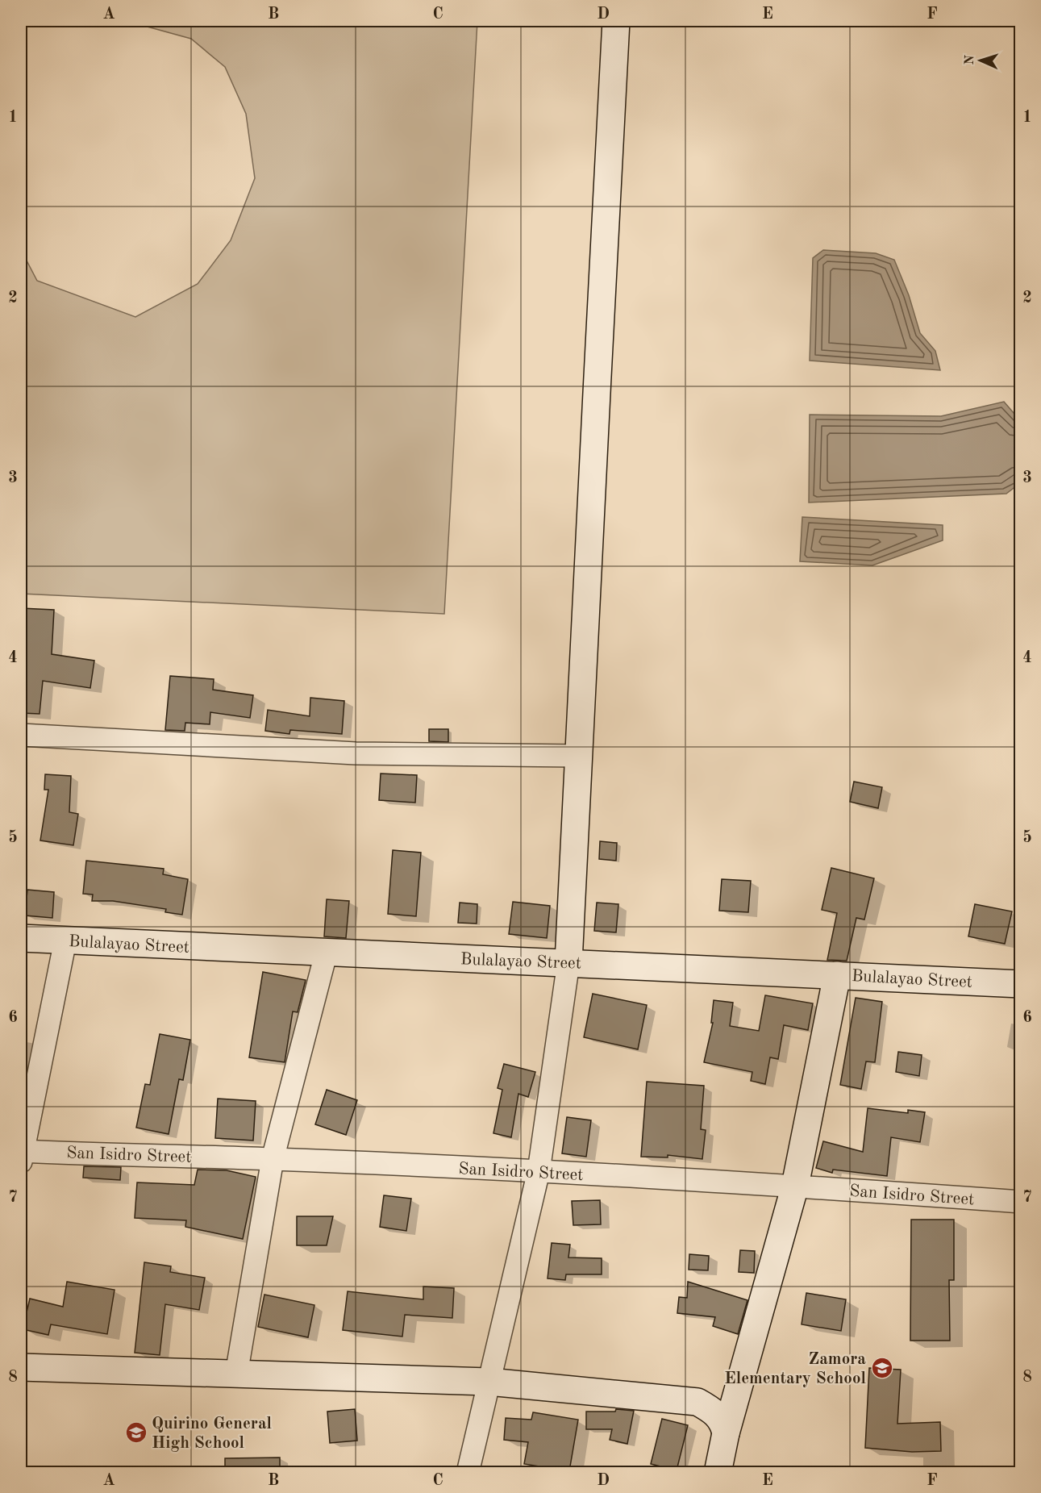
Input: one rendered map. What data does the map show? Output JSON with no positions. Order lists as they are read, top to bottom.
{
  "streets": {
    "street": ["Bulalayao Street", "San Isidro Street"]
  },
  "places": {
    "school or university": ["Zamora Elementary School", "Quirino General High School"]
  },
  "north": "left",
  "grid": {
    "columns": [
      "A",
      "B",
      "C",
      "D",
      "E",
      "F"
    ],
    "rows": [
      "1",
      "2",
      "3",
      "4",
      "5",
      "6",
      "7",
      "8"
    ]
  }
}
